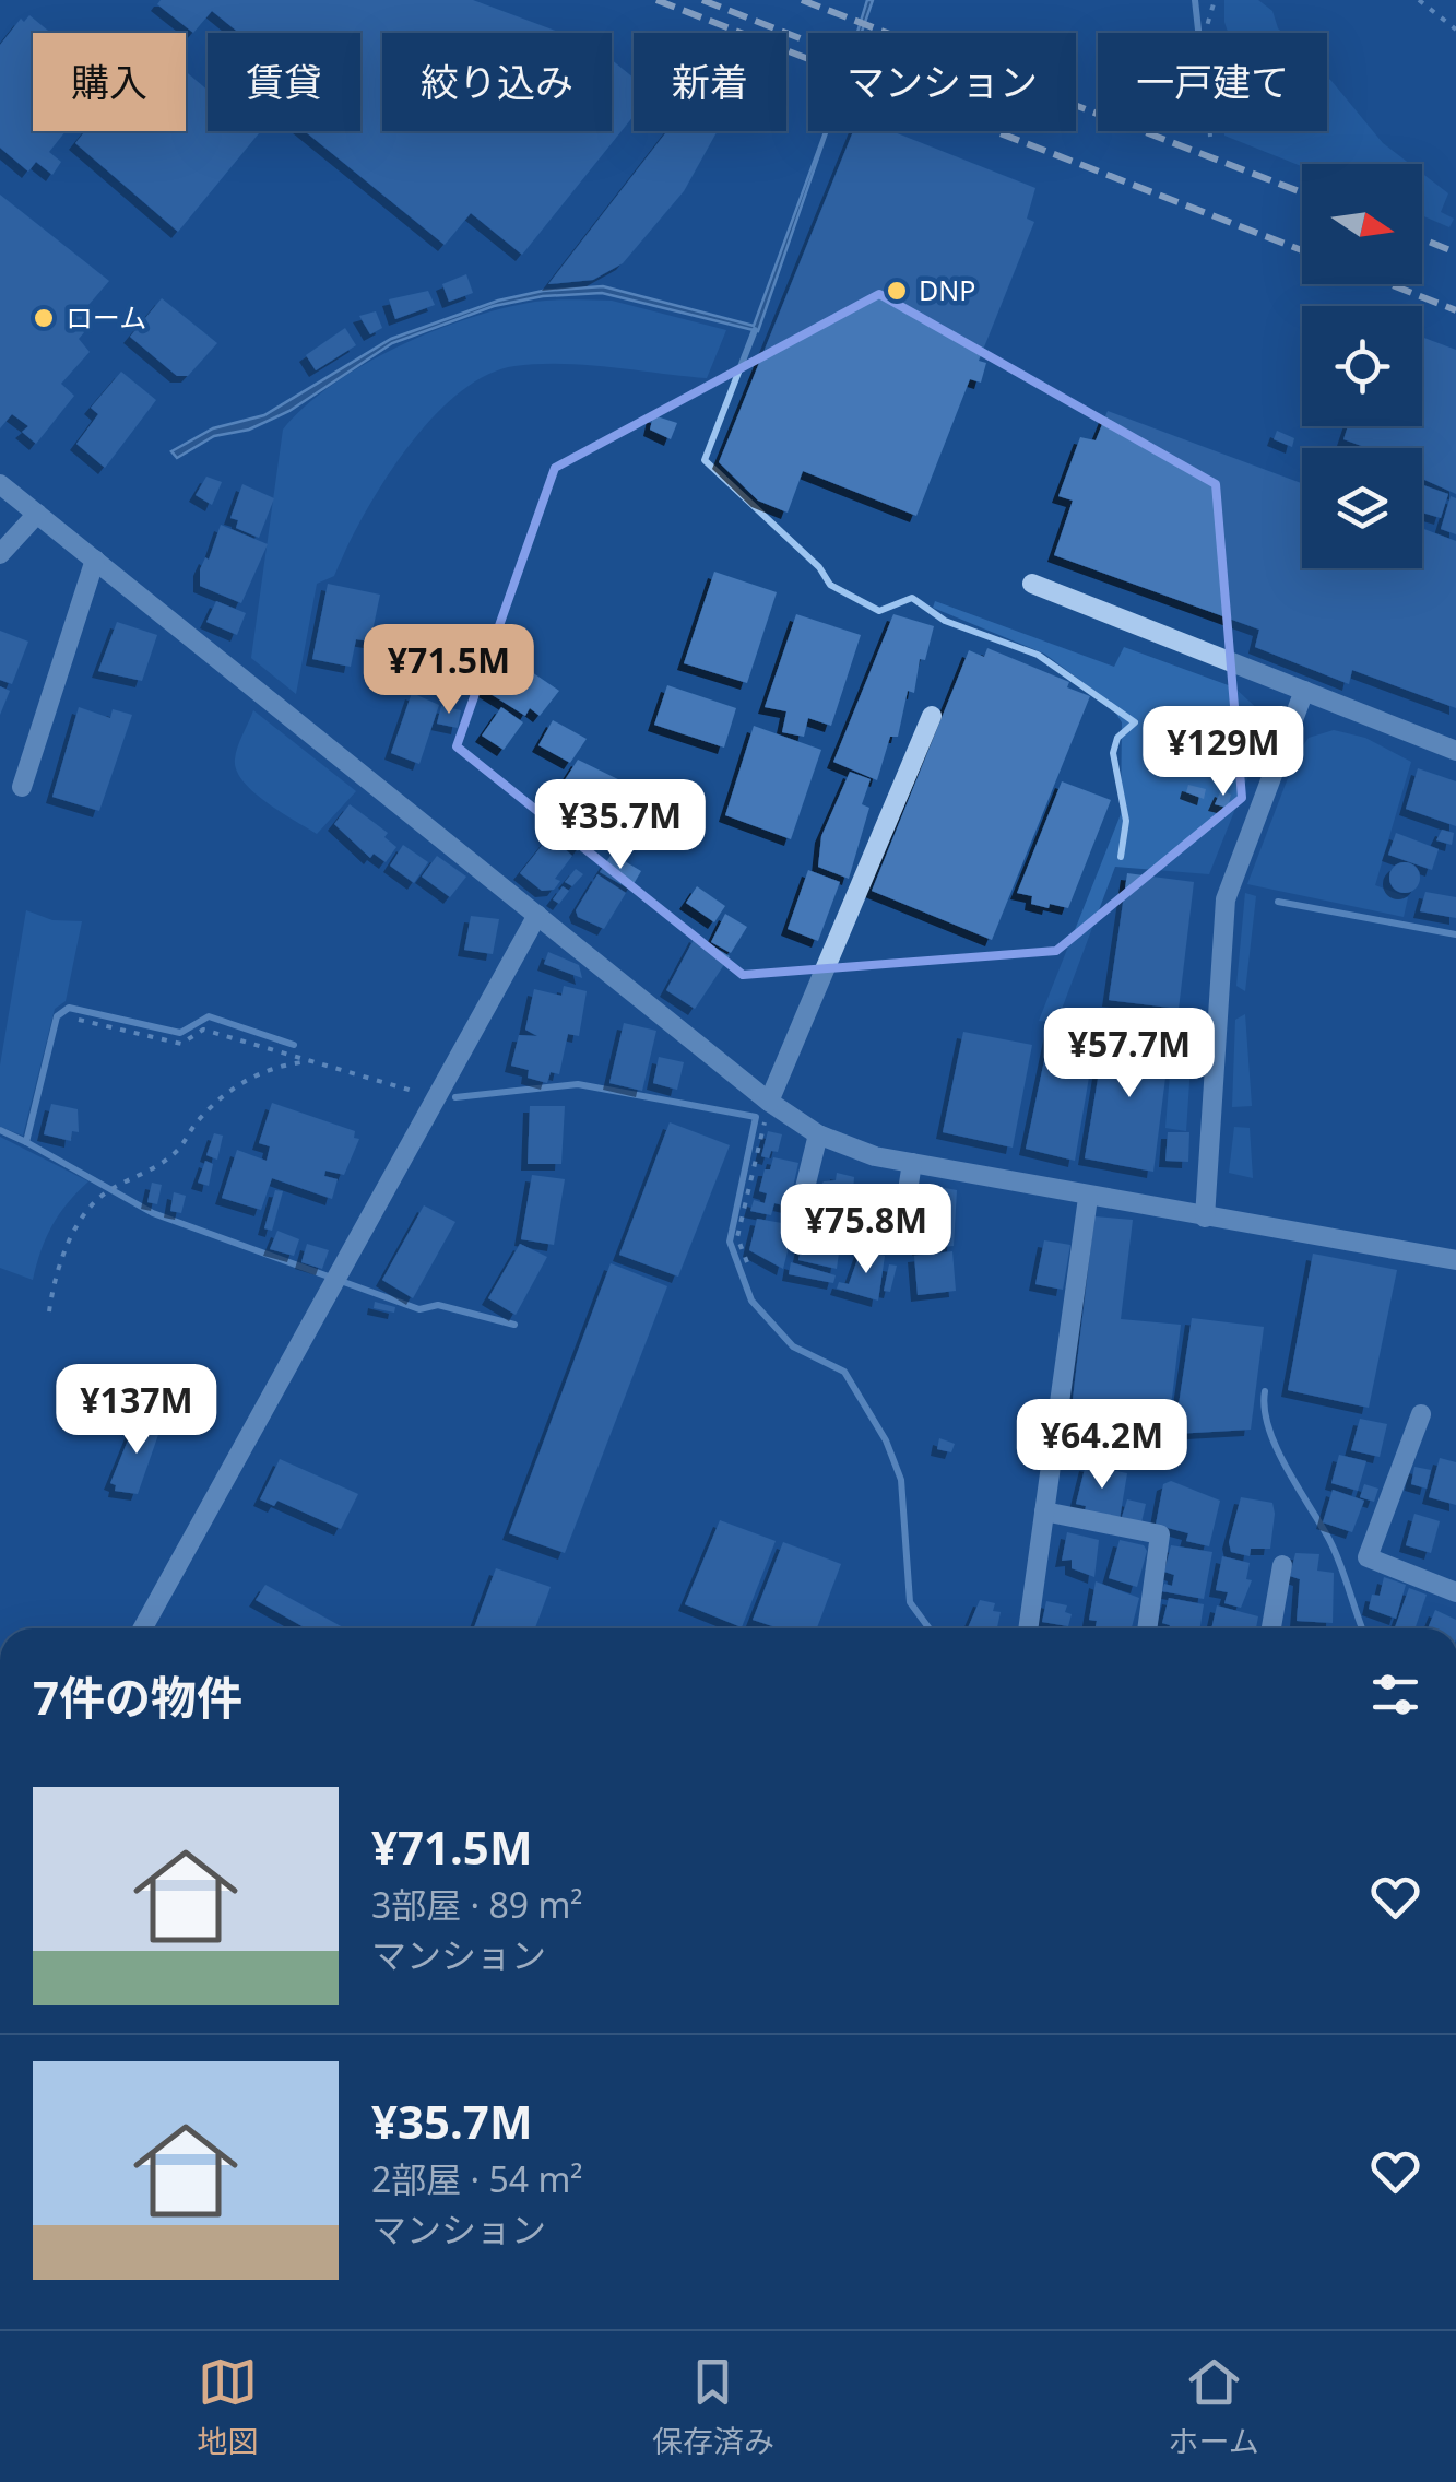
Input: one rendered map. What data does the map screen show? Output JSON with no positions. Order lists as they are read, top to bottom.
{
  "places": ["DNP", "ローム"],
  "north": "right",
  "page": {
    "chip": [
      "購入",
      "賃貸",
      "絞り込み",
      "新着",
      "マンション",
      "一戸建て"
    ],
    "price": [
      "¥71.5M",
      "¥129M",
      "¥35.7M",
      "¥57.7M",
      "¥75.8M",
      "¥137M",
      "¥64.2M"
    ],
    "heading": "7件の物件",
    "list": [
      {
        "name": "¥71.5M",
        "note": "3部屋 · 89 m² · マンション"
      },
      {
        "name": "¥35.7M",
        "note": "2部屋 · 54 m² · マンション"
      }
    ],
    "tabs": ["地図", "保存済み", "ホーム"]
  }
}
